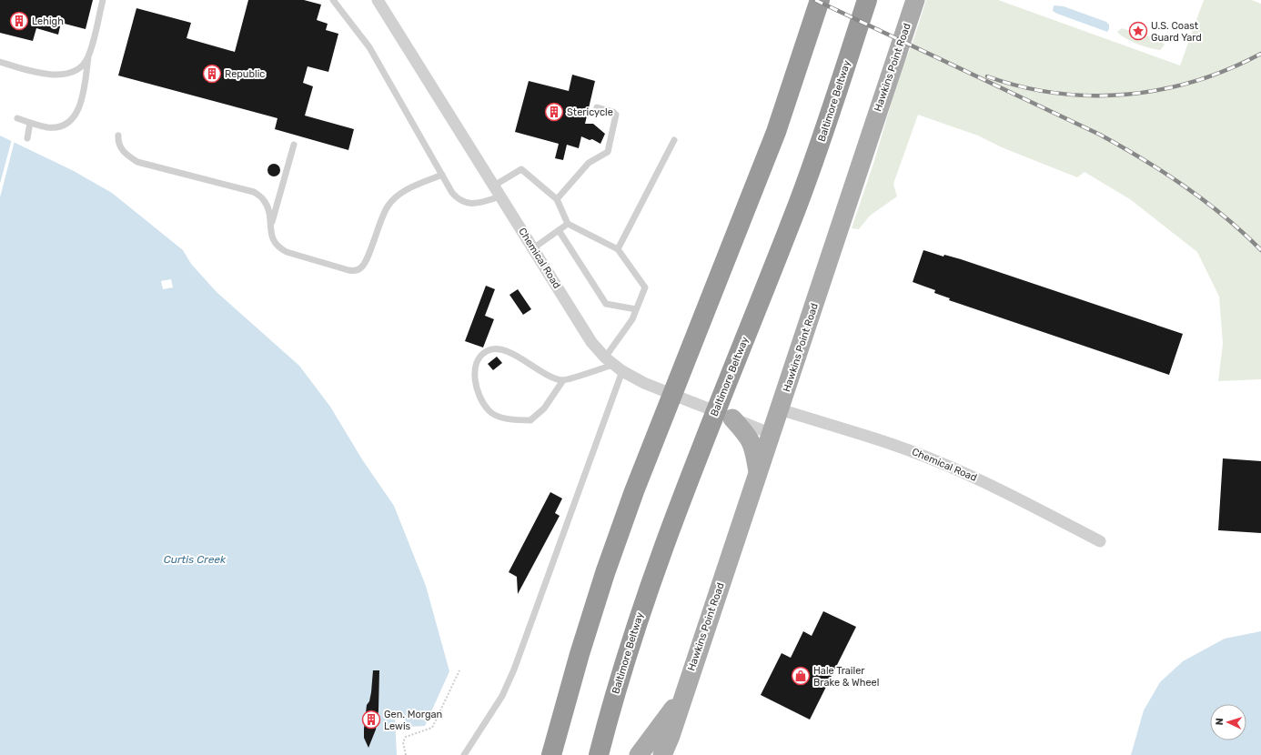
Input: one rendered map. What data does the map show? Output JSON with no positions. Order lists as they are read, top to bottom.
{
  "streets": {
    "highway": ["Baltimore Beltway"],
    "main road": ["Hawkins Point Road"],
    "street": ["Chemical Road"]
  },
  "crossings": [
    ["Hawkins Point Road", "Chemical Road"]
  ],
  "water": ["Curtis Creek"],
  "places": {
    "building": [
      "Lehigh",
      "Republic",
      "Stericycle",
      "Gen. Morgan Lewis"
    ],
    "place": ["U.S. Coast Guard Yard"],
    "shop": ["Hale Trailer Brake & Wheel"]
  },
  "north": "left"
}
